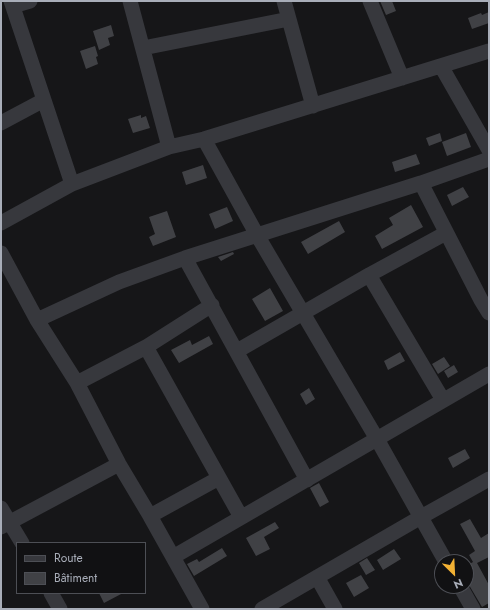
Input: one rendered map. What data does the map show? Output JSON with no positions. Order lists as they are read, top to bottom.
{
  "legend": ["Route", "Bâtiment"],
  "north": "bottom right"
}
